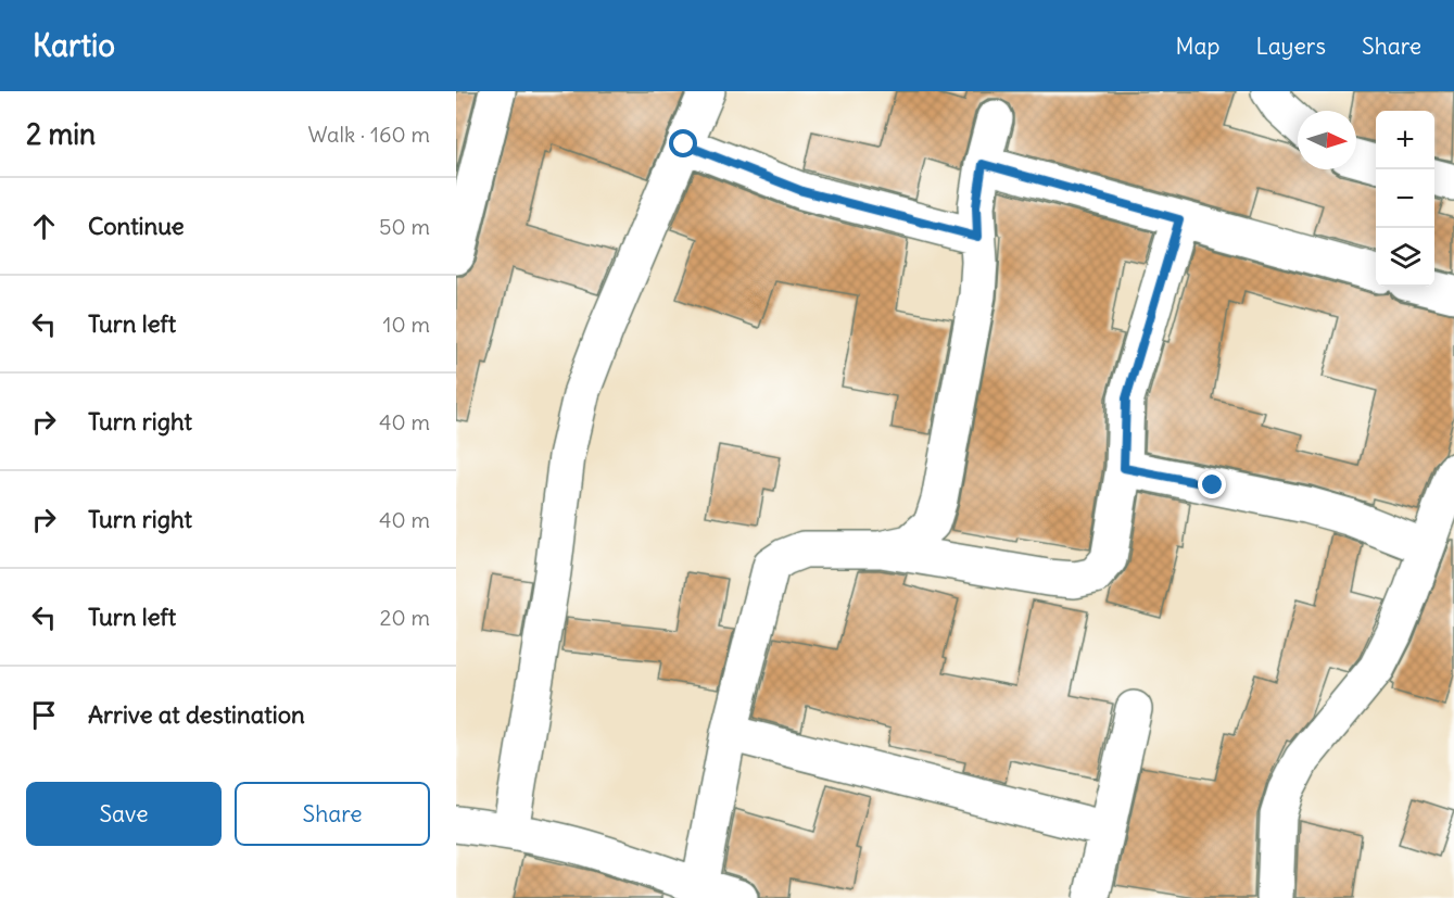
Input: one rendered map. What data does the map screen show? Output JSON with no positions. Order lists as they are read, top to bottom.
{
  "north": "right",
  "page": {
    "header": "Kartio",
    "nav": ["Map", "Layers", "Share"],
    "heading": ["2 min", "Walk · 160 m"],
    "map_buttons": ["+", "−"],
    "list": [
      ["Continue", "50 m"],
      ["Turn left", "10 m"],
      ["Turn right", "40 m"],
      ["Turn right", "40 m"],
      ["Turn left", "20 m"],
      "Arrive at destination"
    ],
    "buttons": ["Save", "Share"]
  }
}
